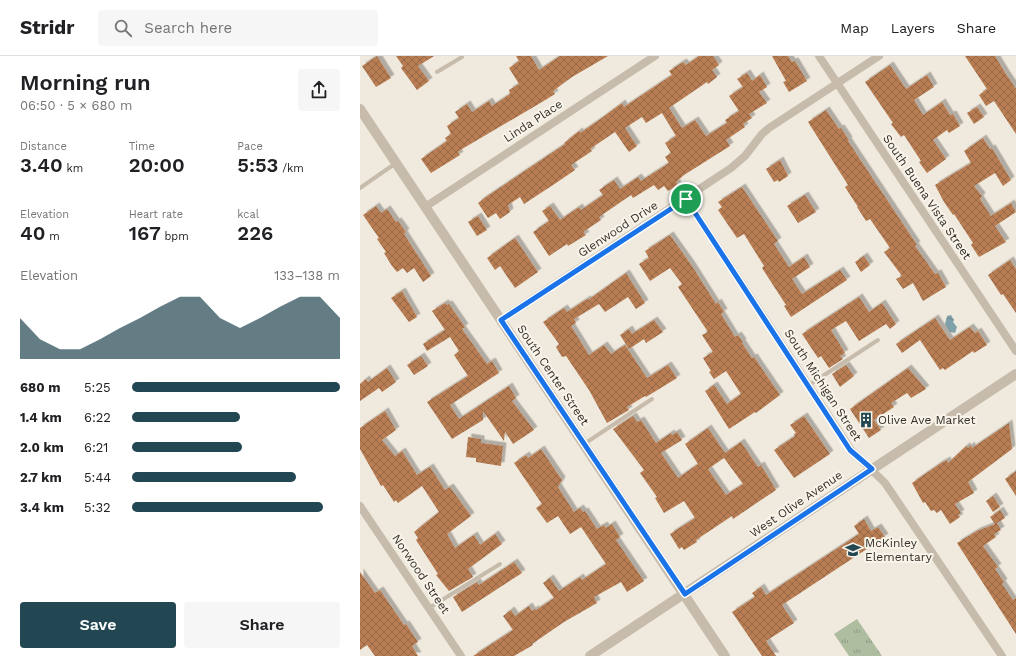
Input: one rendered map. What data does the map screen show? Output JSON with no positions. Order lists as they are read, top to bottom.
{
  "streets": {
    "street": [
      "Linda Place",
      "South Buena Vista Street",
      "Glenwood Drive",
      "South Center Street",
      "South Michigan Street",
      "West Olive Avenue",
      "Norwood Street"
    ]
  },
  "crossings": [
    ["Linda Place", "South Center Street"],
    ["South Buena Vista Street", "Glenwood Drive"],
    ["Glenwood Drive", "South Center Street"],
    ["Glenwood Drive", "South Michigan Street"],
    ["South Center Street", "West Olive Avenue"],
    ["South Michigan Street", "West Olive Avenue"]
  ],
  "places": {
    "building": ["Olive Ave Market"],
    "school or university": ["McKinley Elementary"]
  },
  "page": {
    "header": "Stridr",
    "search": "Search here",
    "nav": ["Map", "Layers", "Share"],
    "heading": ["Morning run", "06:50 · 5 × 680 m"],
    "stats": [
      ["Distance", "3.40 km"],
      ["Time", "20:00"],
      ["Pace", "5:53 /km"],
      ["Elevation", "40 m"],
      ["Heart rate", "167 bpm"],
      ["kcal", "226"]
    ],
    "chart": ["Elevation", "133–138 m"],
    "list": [
      {
        "name": "680 m",
        "note": "5:25"
      },
      {
        "name": "1.4 km",
        "note": "6:22"
      },
      {
        "name": "2.0 km",
        "note": "6:21"
      },
      {
        "name": "2.7 km",
        "note": "5:44"
      },
      {
        "name": "3.4 km",
        "note": "5:32"
      }
    ],
    "buttons": ["Save", "Share"]
  }
}
